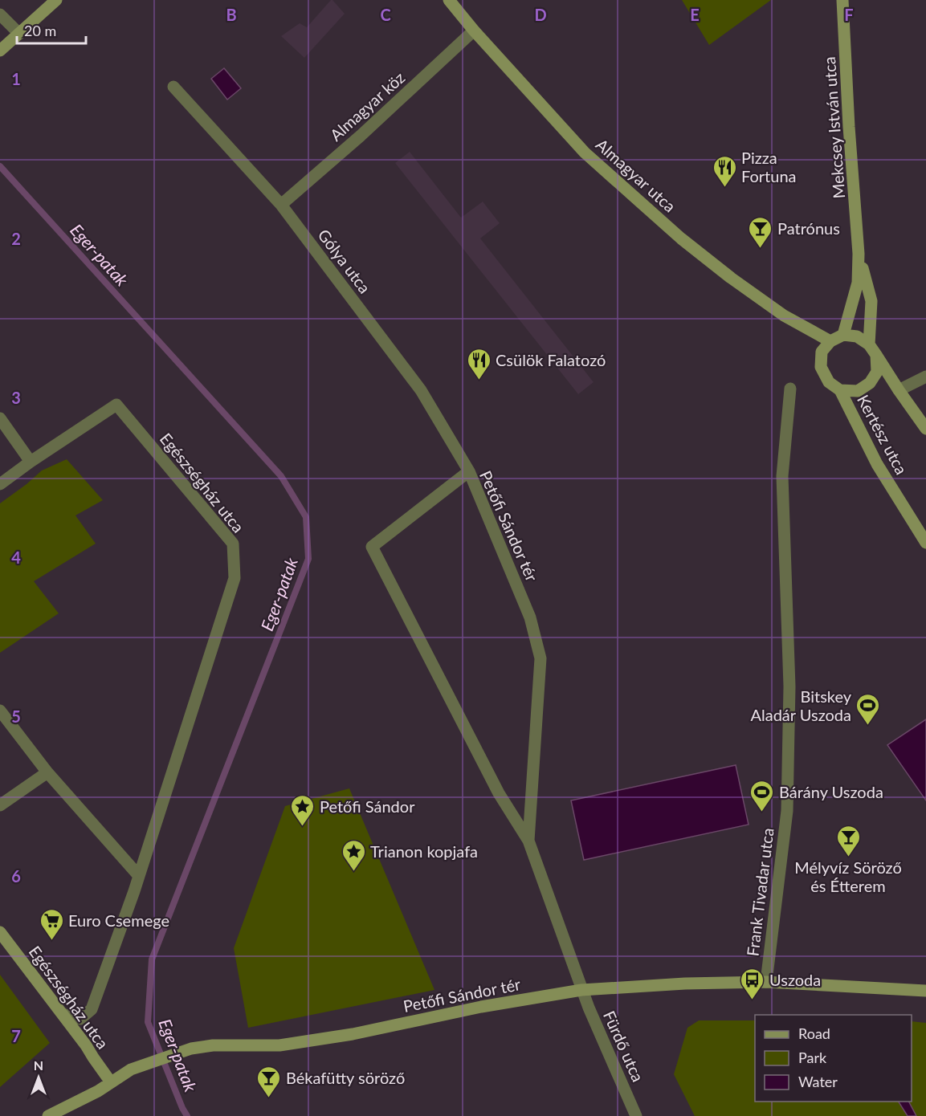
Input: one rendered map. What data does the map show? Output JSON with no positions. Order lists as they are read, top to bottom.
{
  "streets": {
    "street": [
      "Almagyar köz",
      "Mekcsey István utca",
      "Almagyar utca",
      "Gólya utca",
      "Kertész utca",
      "Egészségház utca",
      "Petőfi Sándor tér",
      "Frank Tivadar utca",
      "Fürdő utca"
    ]
  },
  "crossings": [
    ["Almagyar köz", "Almagyar utca"],
    ["Almagyar köz", "Gólya utca"],
    ["Mekcsey István utca", "Almagyar utca"],
    ["Mekcsey István utca", "Kertész utca"],
    ["Almagyar utca", "Kertész utca"],
    ["Gólya utca", "Petőfi Sándor tér"],
    ["Egészségház utca", "Petőfi Sándor tér"],
    ["Petőfi Sándor tér", "Fürdő utca"]
  ],
  "water": ["Eger-patak"],
  "places": {
    "restaurant": ["Pizza Fortuna", "Csülök Falatozó"],
    "bar": ["Patrónus", "Mélyvíz Söröző és Étterem", "Békafütty söröző"],
    "sports": ["Bitskey Aladár Uszoda", "Bárány Uszoda"],
    "place": ["Petőfi Sándor", "Trianon kopjafa"],
    "supermarket": ["Euro Csemege"],
    "bus stop": ["Uszoda"]
  },
  "legend": ["Road", "Park", "Water"],
  "scale_bar": "20 m",
  "north": "top",
  "grid": {
    "columns": [
      "B",
      "C",
      "D",
      "E",
      "F"
    ],
    "rows": [
      "1",
      "2",
      "3",
      "4",
      "5",
      "6",
      "7"
    ]
  }
}
